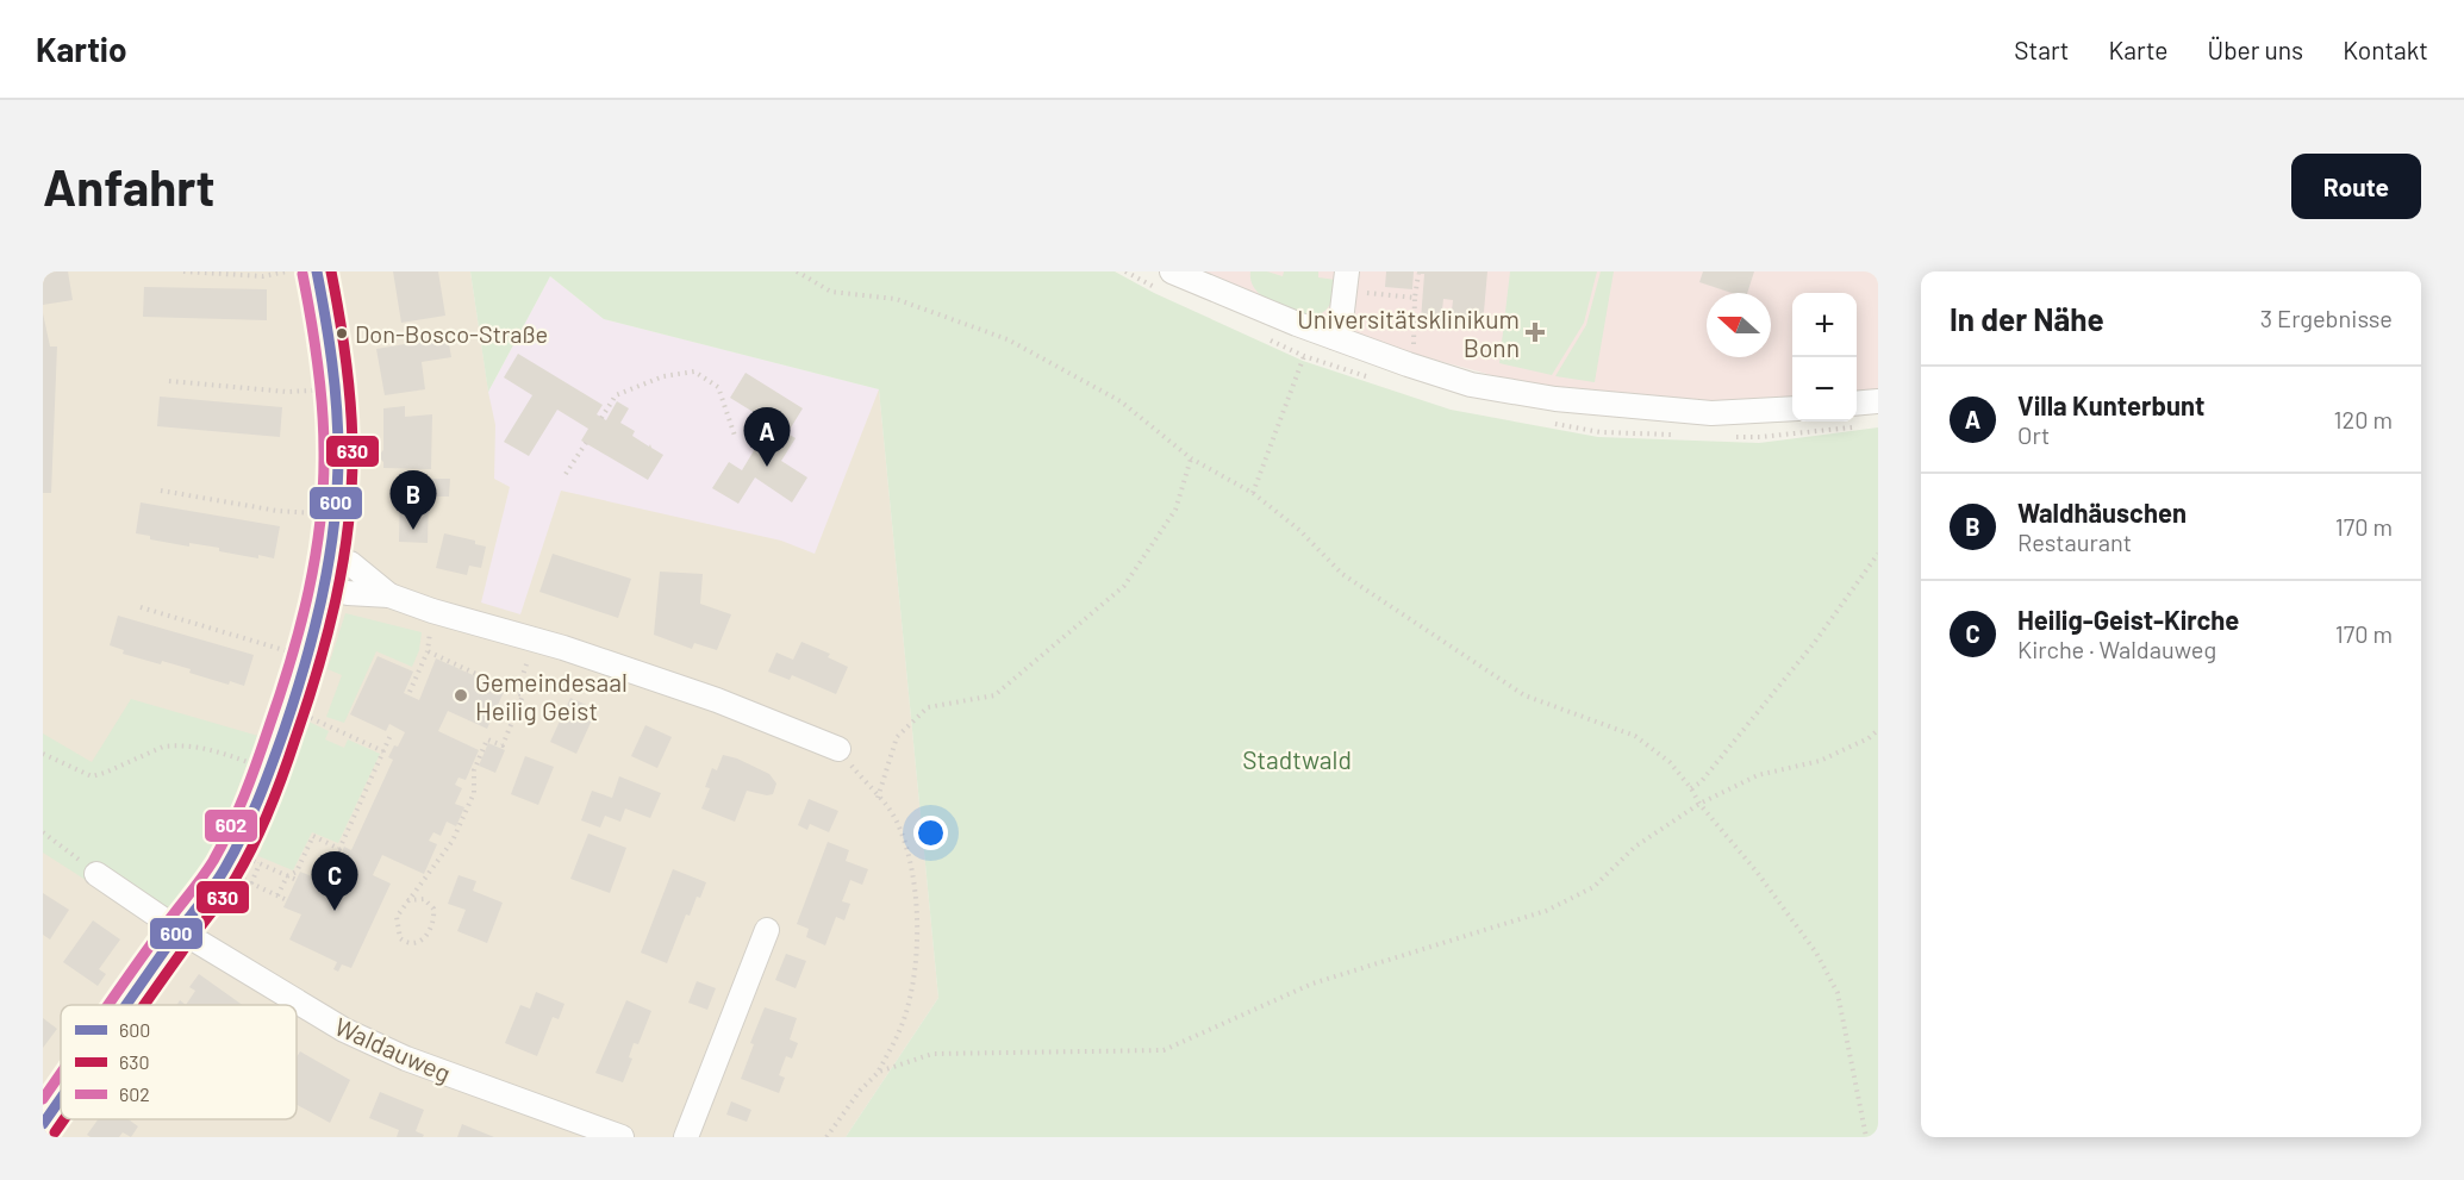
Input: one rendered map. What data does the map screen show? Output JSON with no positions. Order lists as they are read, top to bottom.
{
  "streets": {
    "street": ["Waldauweg"]
  },
  "parks": ["Stadtwald"],
  "places": {
    "health": ["Universitätsklinikum Bonn"],
    "other": ["Don-Bosco-Straße", "Gemeindesaal Heilig Geist"]
  },
  "lines": ["transit line 600", "transit line 630", "transit line 602"],
  "legend": ["600", "630", "602"],
  "north": "left",
  "page": {
    "header": "Kartio",
    "nav": [
      "Start",
      "Karte",
      "Über uns",
      "Kontakt"
    ],
    "buttons": "Route",
    "title": "Anfahrt",
    "heading": ["In der Nähe", "3 Ergebnisse"],
    "map_buttons": ["+", "−"],
    "list": [
      {
        "mark": "A",
        "name": "Villa Kunterbunt",
        "note": "Ort",
        "value": "120 m"
      },
      {
        "mark": "B",
        "name": "Waldhäuschen",
        "note": "Restaurant",
        "value": "170 m"
      },
      {
        "mark": "C",
        "name": "Heilig-Geist-Kirche",
        "note": "Kirche · Waldauweg",
        "value": "170 m"
      }
    ],
    "pins": ["A", "B", "C"]
  }
}
